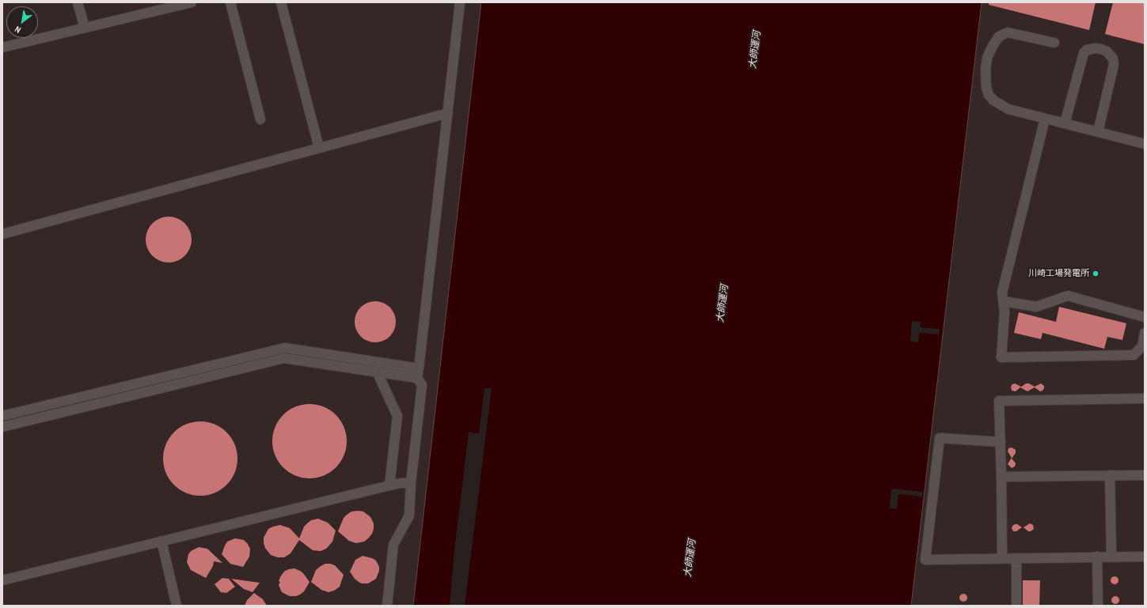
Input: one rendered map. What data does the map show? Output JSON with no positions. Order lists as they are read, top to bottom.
{
  "water": ["大師運河"],
  "places": ["川崎工場発電所"],
  "north": "bottom left"
}
